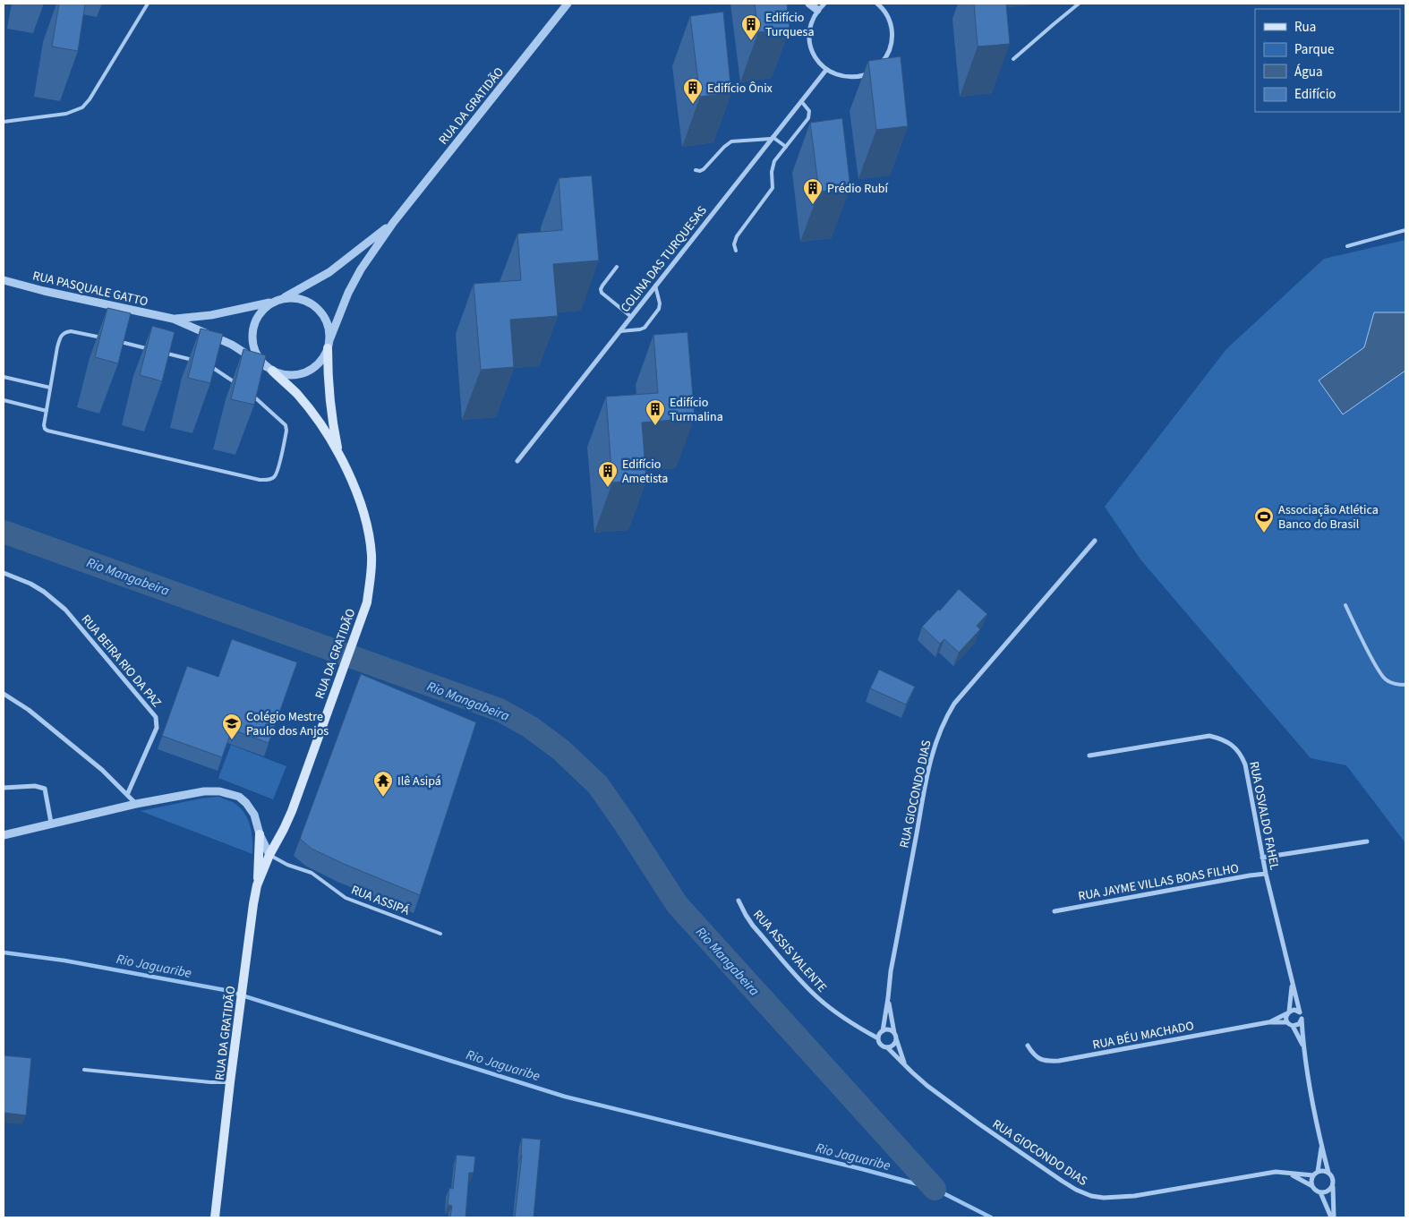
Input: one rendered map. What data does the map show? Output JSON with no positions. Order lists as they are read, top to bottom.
{
  "streets": {
    "main road": ["RUA DA GRATIDÃO"],
    "street": [
      "COLINA DAS TURQUESAS",
      "RUA PASQUALE GATTO",
      "RUA BEIRA RIO DA PAZ",
      "RUA GIOCONDO DIAS",
      "RUA OSVALDO FAHEL",
      "RUA JAYME VILLAS BOAS FILHO",
      "RUA ASSIS VALENTE",
      "RUA BÉU MACHADO"
    ],
    "lane": ["RUA ASSIPÁ"]
  },
  "crossings": [
    ["RUA DA GRATIDÃO", "RUA PASQUALE GATTO"],
    ["RUA DA GRATIDÃO", "RUA ASSIPÁ"],
    ["RUA GIOCONDO DIAS", "RUA ASSIS VALENTE"],
    ["RUA OSVALDO FAHEL", "RUA JAYME VILLAS BOAS FILHO"],
    ["RUA OSVALDO FAHEL", "RUA BÉU MACHADO"]
  ],
  "water": ["Rio Mangabeira", "Rio Jaguaribe"],
  "places": {
    "building": [
      "Edifício Turquesa",
      "Edifício Ônix",
      "Prédio Rubí",
      "Edifício Turmalina",
      "Edifício Ametista"
    ],
    "sports": ["Associação Atlética Banco do Brasil"],
    "school or university": ["Colégio Mestre Paulo dos Anjos"],
    "temple": ["Ilê Asipá"]
  },
  "legend": [
    "Rua",
    "Parque",
    "Água",
    "Edifício"
  ]
}
